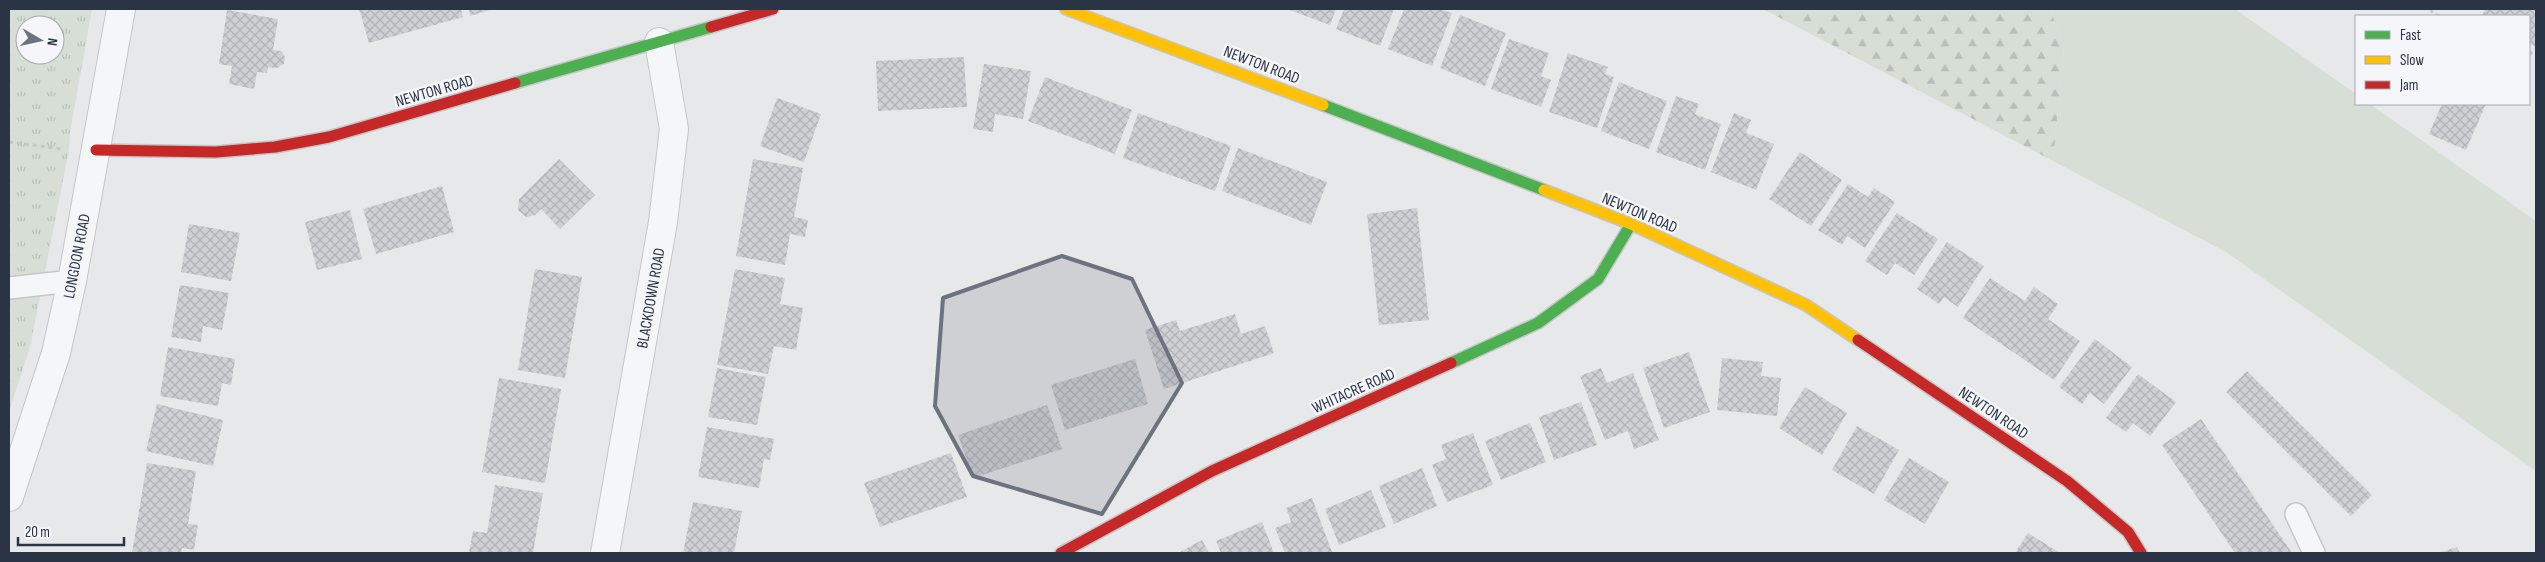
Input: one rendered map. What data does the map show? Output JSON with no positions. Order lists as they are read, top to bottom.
{
  "streets": {
    "street": [
      "NEWTON ROAD",
      "LONGDON ROAD",
      "BLACKDOWN ROAD",
      "WHITACRE ROAD"
    ]
  },
  "crossings": [
    ["NEWTON ROAD", "LONGDON ROAD"],
    ["NEWTON ROAD", "BLACKDOWN ROAD"],
    ["NEWTON ROAD", "WHITACRE ROAD"]
  ],
  "legend": ["Fast", "Slow", "Jam"],
  "scale_bar": "20 m",
  "north": "right"
}
